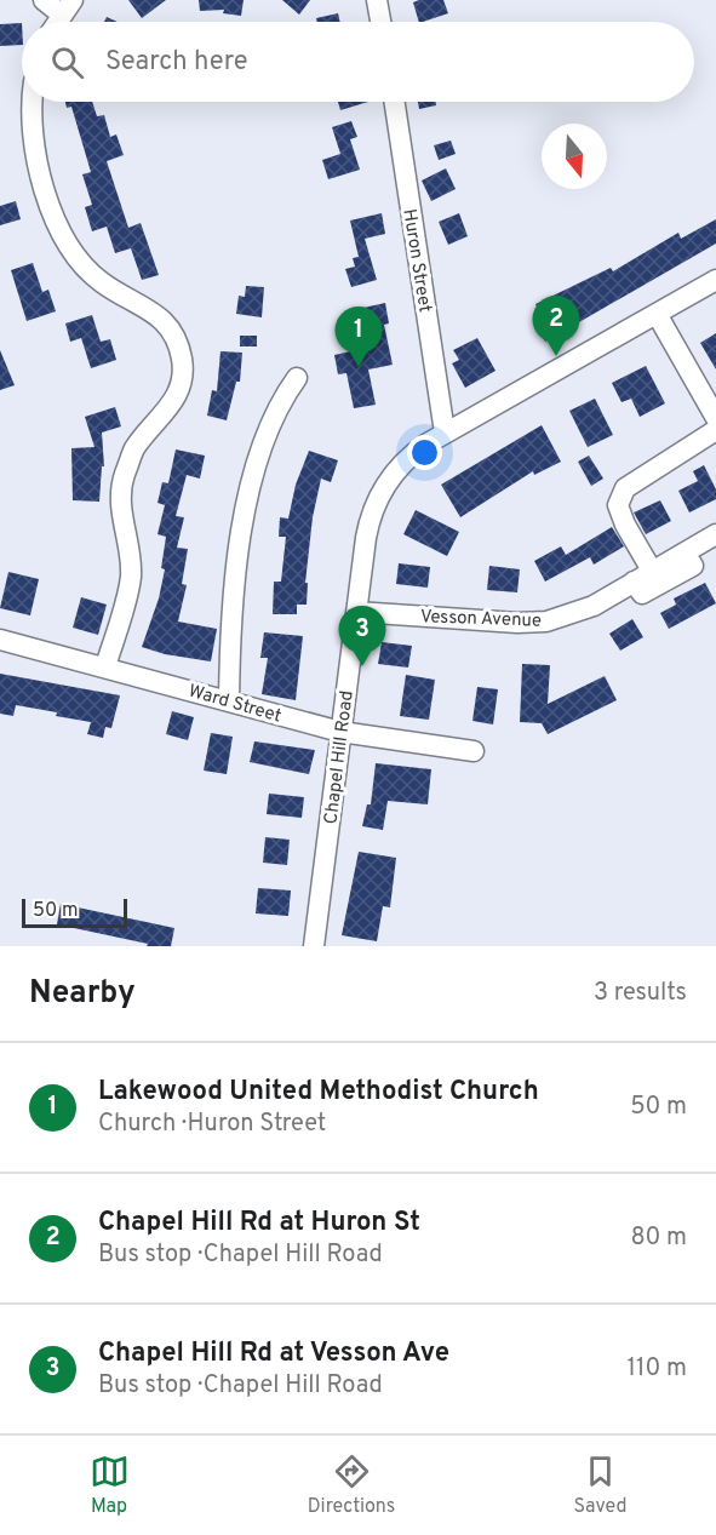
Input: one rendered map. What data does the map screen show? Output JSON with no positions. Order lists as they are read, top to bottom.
{
  "streets": {
    "street": [
      "Huron Street",
      "Vesson Avenue",
      "Ward Street",
      "Chapel Hill Road"
    ]
  },
  "crossings": [
    ["Huron Street", "Chapel Hill Road"],
    ["Vesson Avenue", "Chapel Hill Road"],
    ["Ward Street", "Chapel Hill Road"]
  ],
  "scale_bar": "50 m",
  "north": "bottom",
  "page": {
    "search": "Search here",
    "pins": ["2", "1", "3"],
    "scale": "50 m",
    "heading": ["Nearby", "3 results"],
    "list": [
      {
        "mark": "1",
        "name": "Lakewood United Methodist Church",
        "note": "Church · Huron Street",
        "value": "50 m"
      },
      {
        "mark": "2",
        "name": "Chapel Hill Rd at Huron St",
        "note": "Bus stop · Chapel Hill Road",
        "value": "80 m"
      },
      {
        "mark": "3",
        "name": "Chapel Hill Rd at Vesson Ave",
        "note": "Bus stop · Chapel Hill Road",
        "value": "110 m"
      }
    ],
    "nav": ["Map", "Directions", "Saved"]
  }
}
